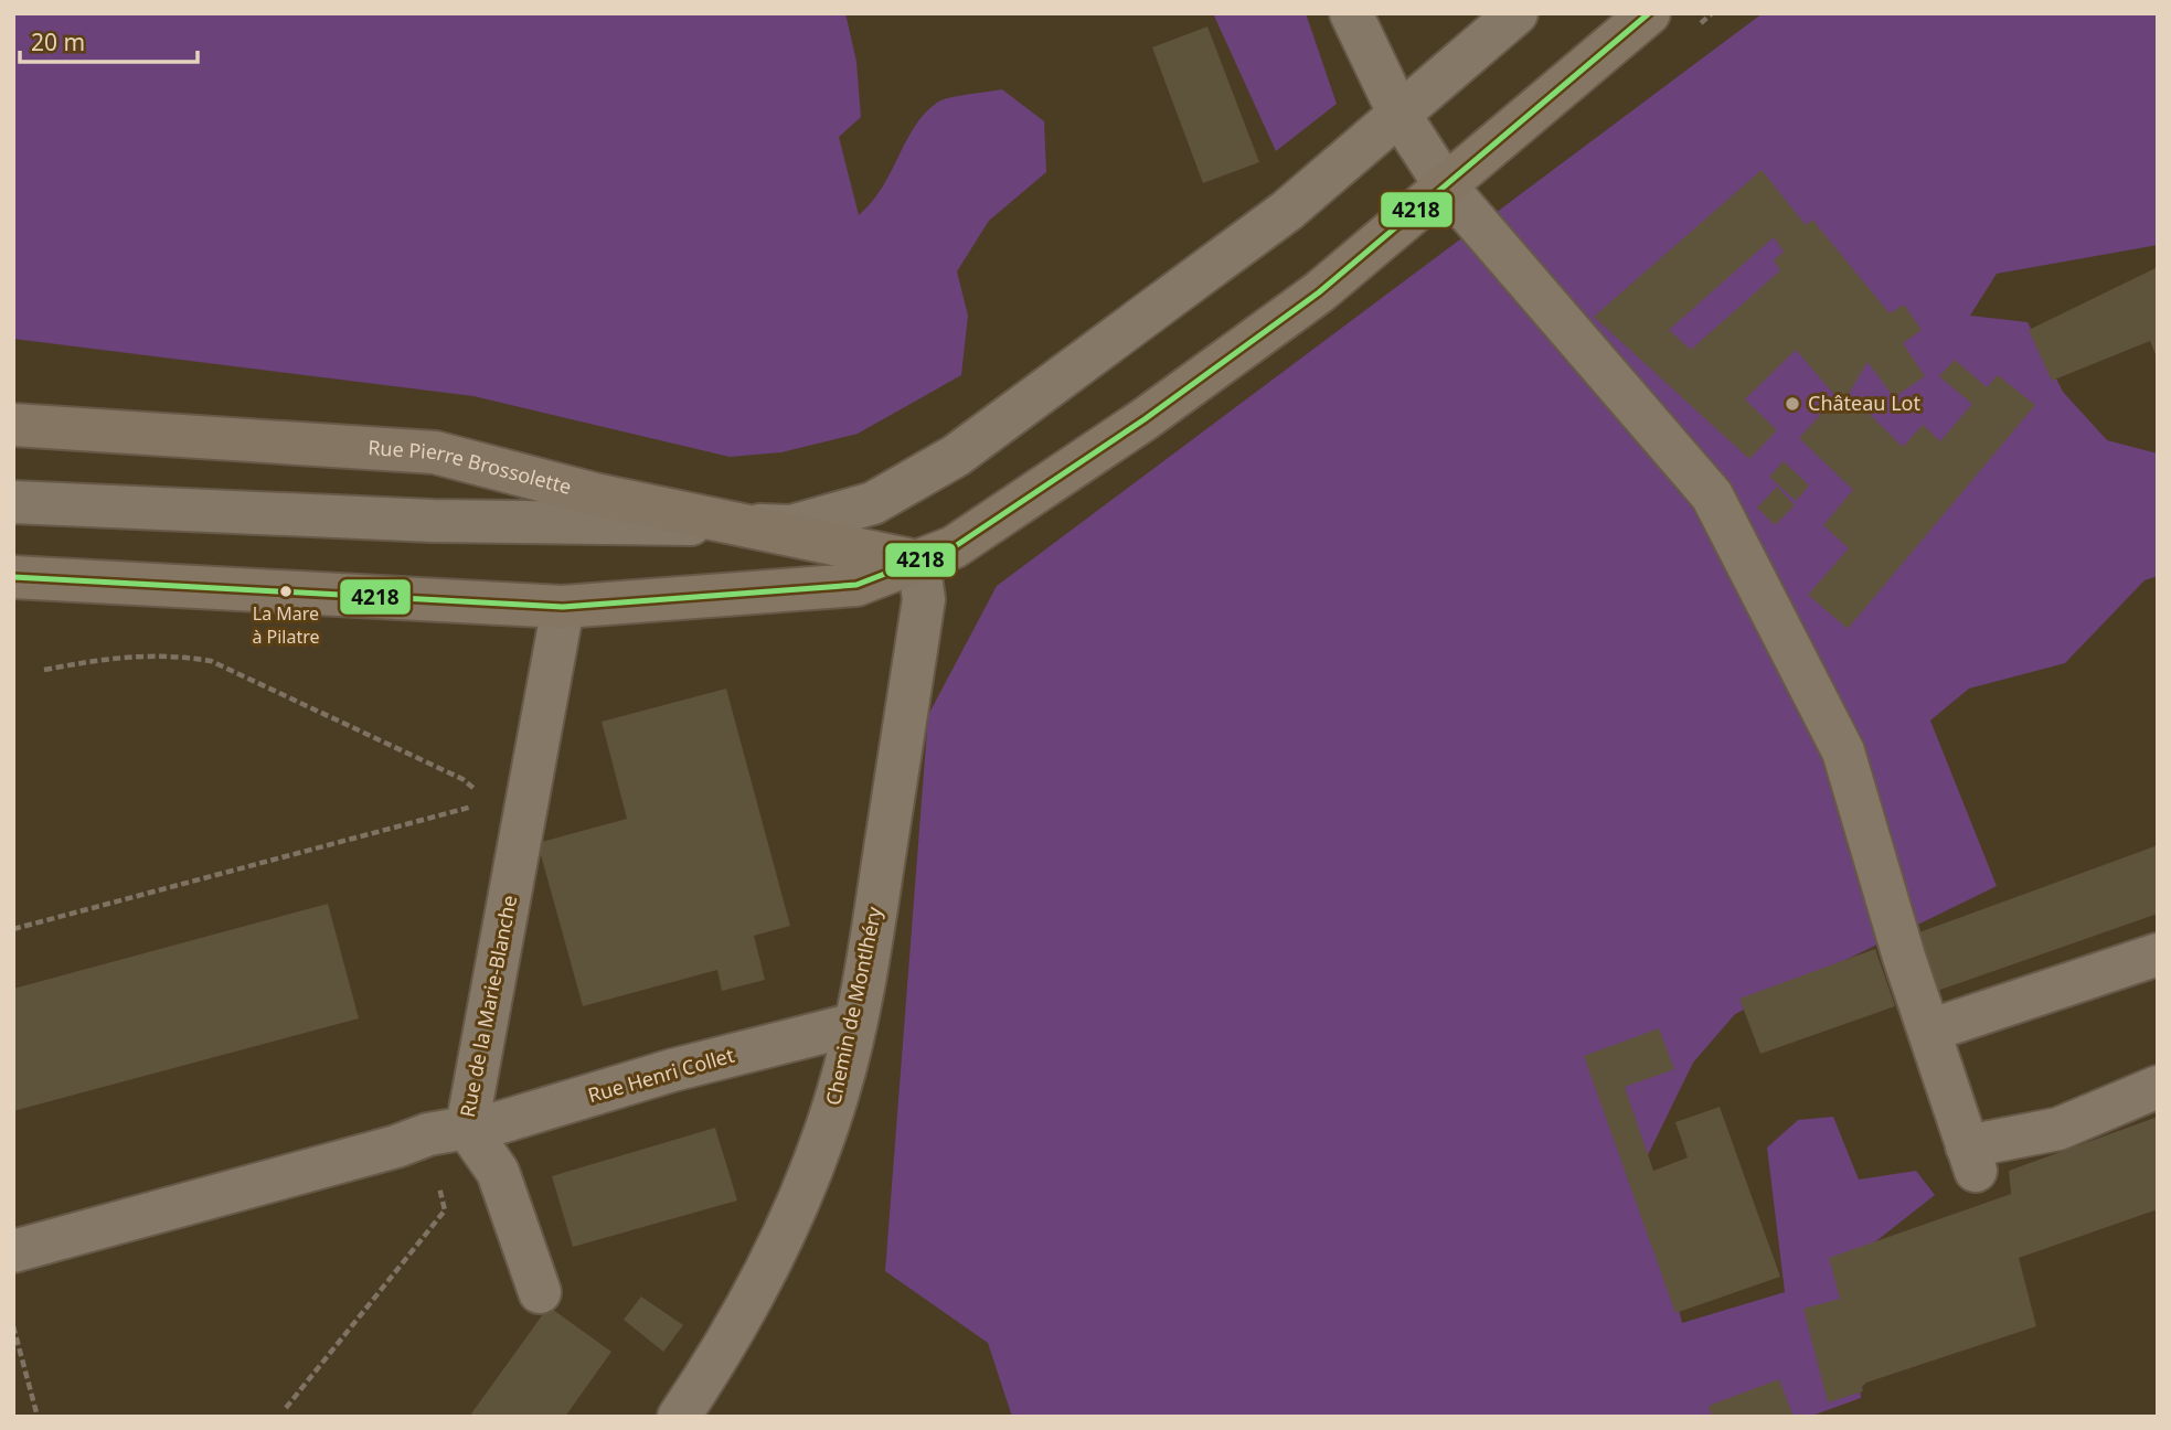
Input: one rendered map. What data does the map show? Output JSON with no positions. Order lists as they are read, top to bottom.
{
  "streets": {
    "main road": ["Rue Pierre Brossolette"],
    "street": ["Rue de la Marie-Blanche", "Chemin de Montlhéry", "Rue Henri Collet"]
  },
  "crossings": [
    ["Rue Pierre Brossolette", "Chemin de Montlhéry"],
    ["Rue de la Marie-Blanche", "Rue Henri Collet"],
    ["Chemin de Montlhéry", "Rue Henri Collet"]
  ],
  "places": ["Château Lot", "La Mare à Pilatre"],
  "lines": ["transit line 4218"],
  "scale_bar": "20 m"
}
